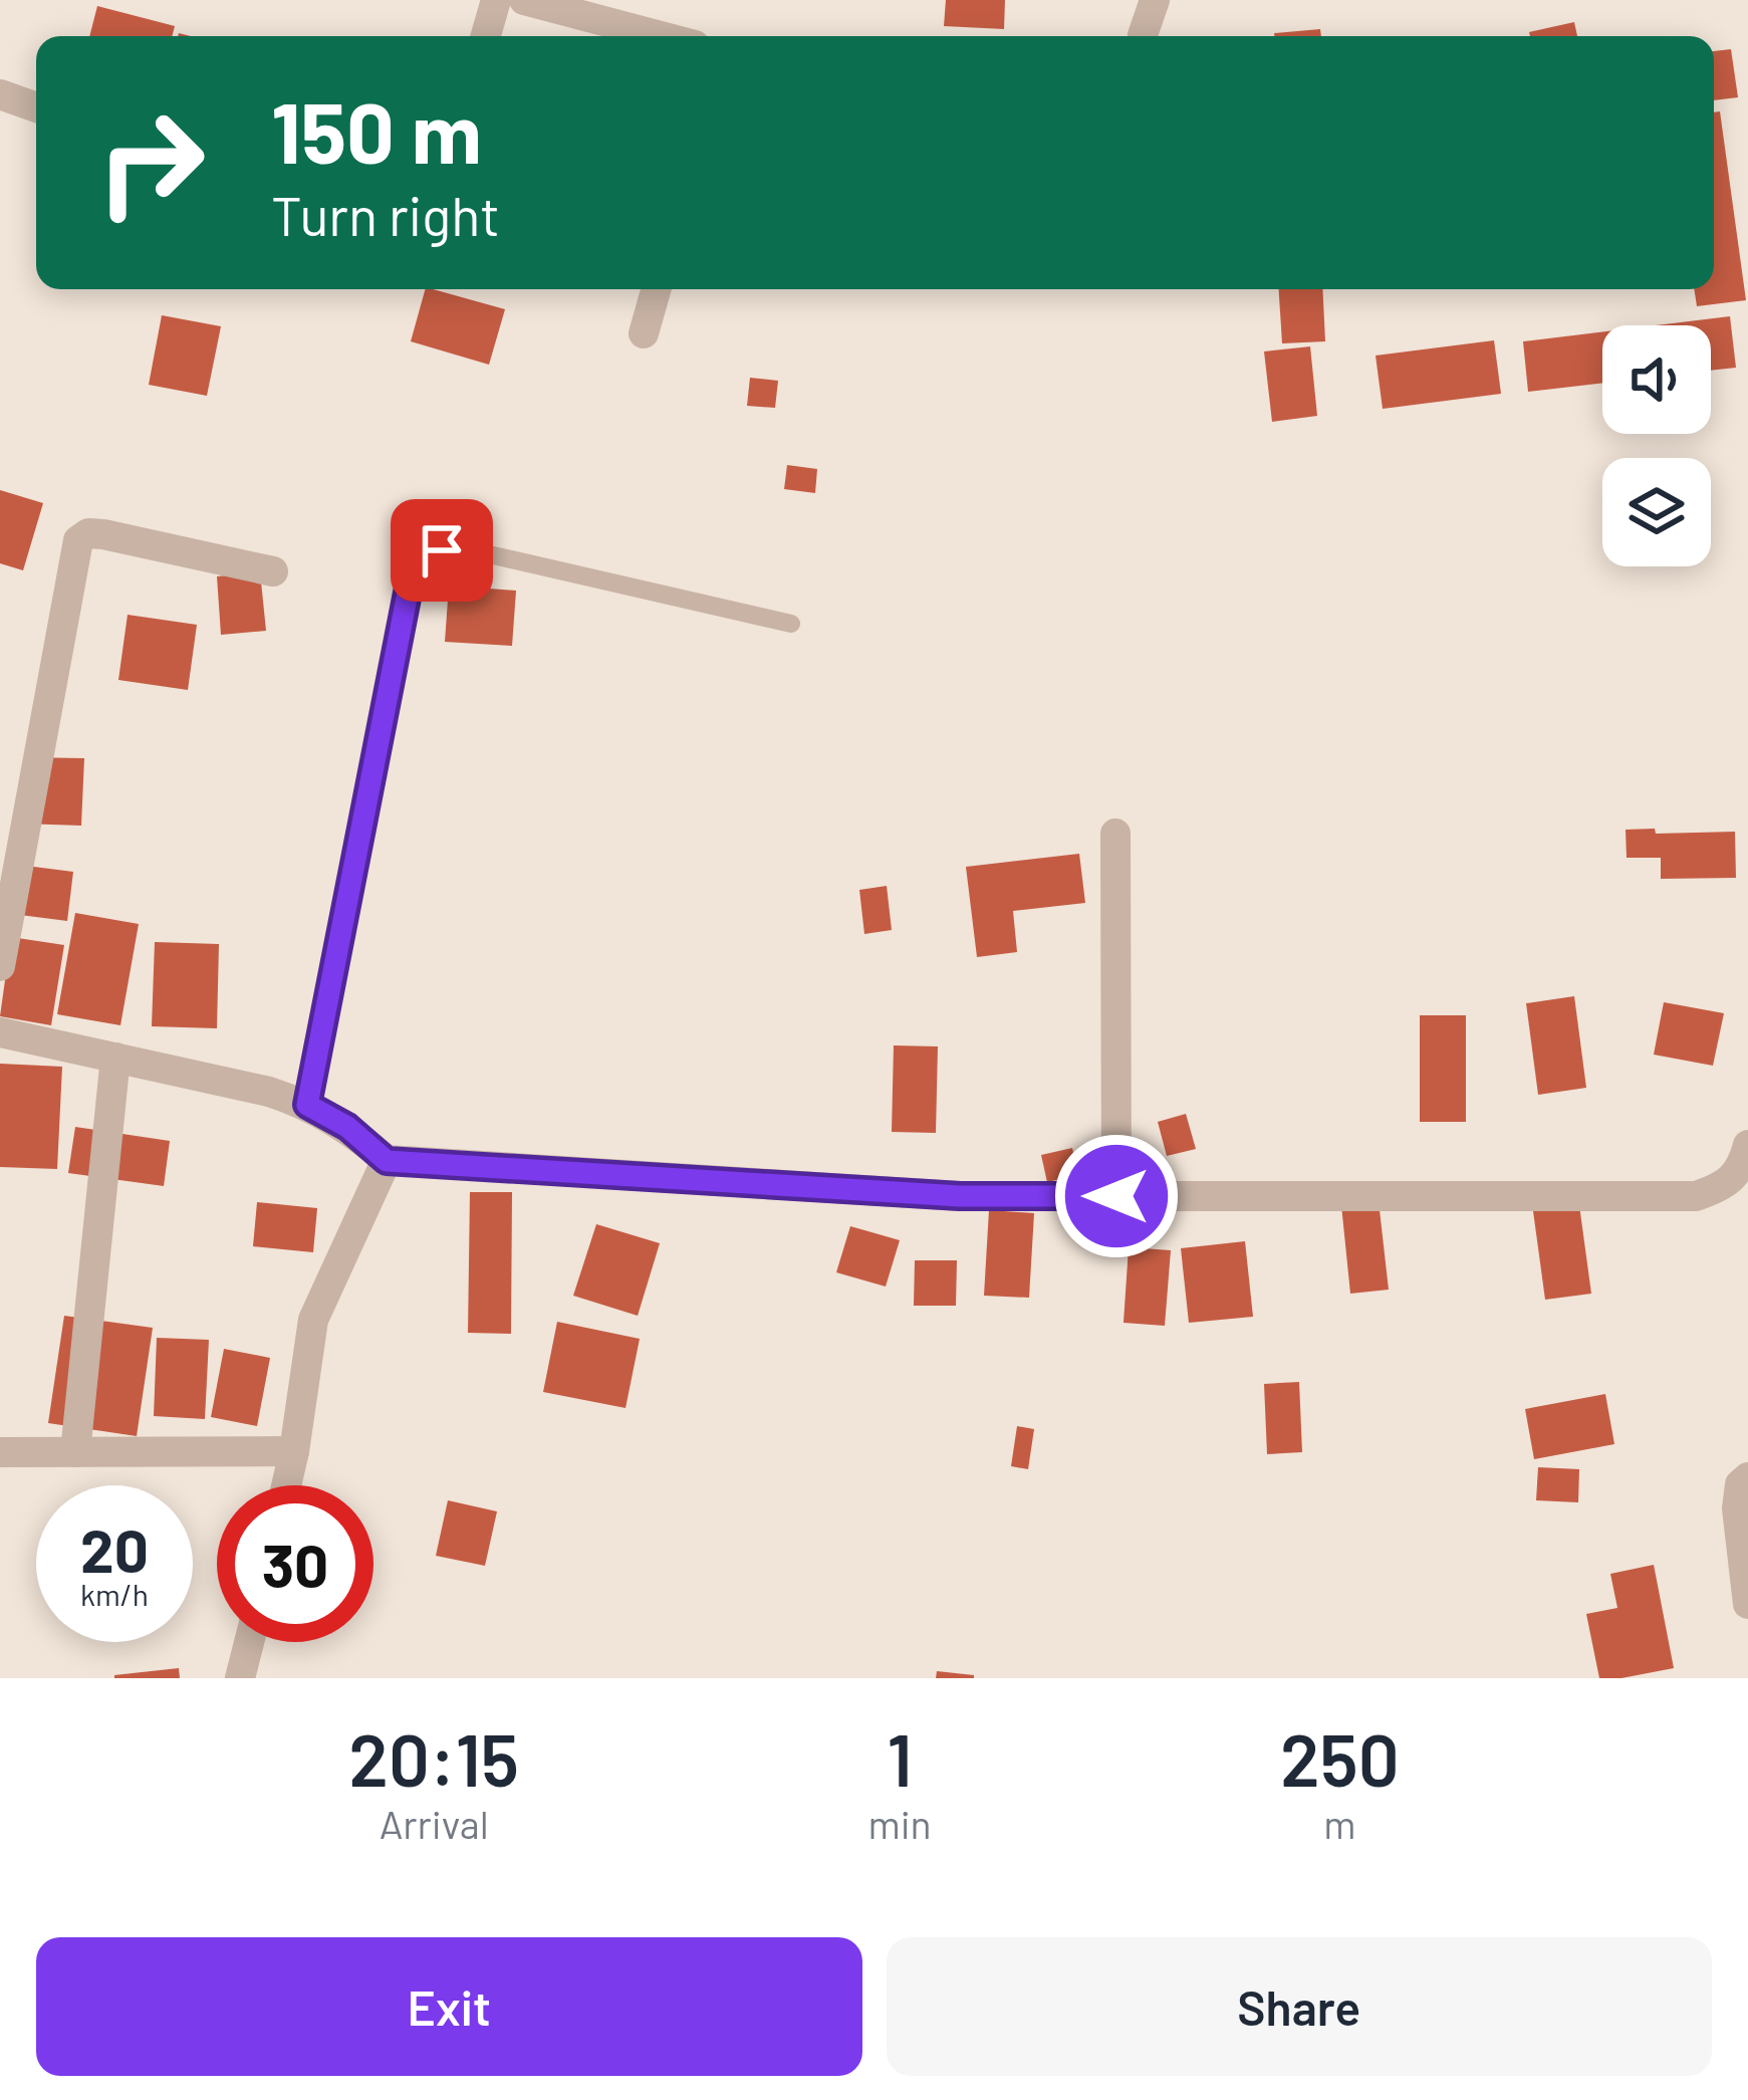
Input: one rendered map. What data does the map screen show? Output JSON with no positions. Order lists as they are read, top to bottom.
{
  "page": {
    "turn": ["150 m", "Turn right"],
    "speed": "20 km/h",
    "limit": "30",
    "eta": [
      "20:15",
      "Arrival",
      "1",
      "min",
      "250",
      "m"
    ],
    "buttons": ["Exit", "Share"]
  }
}
